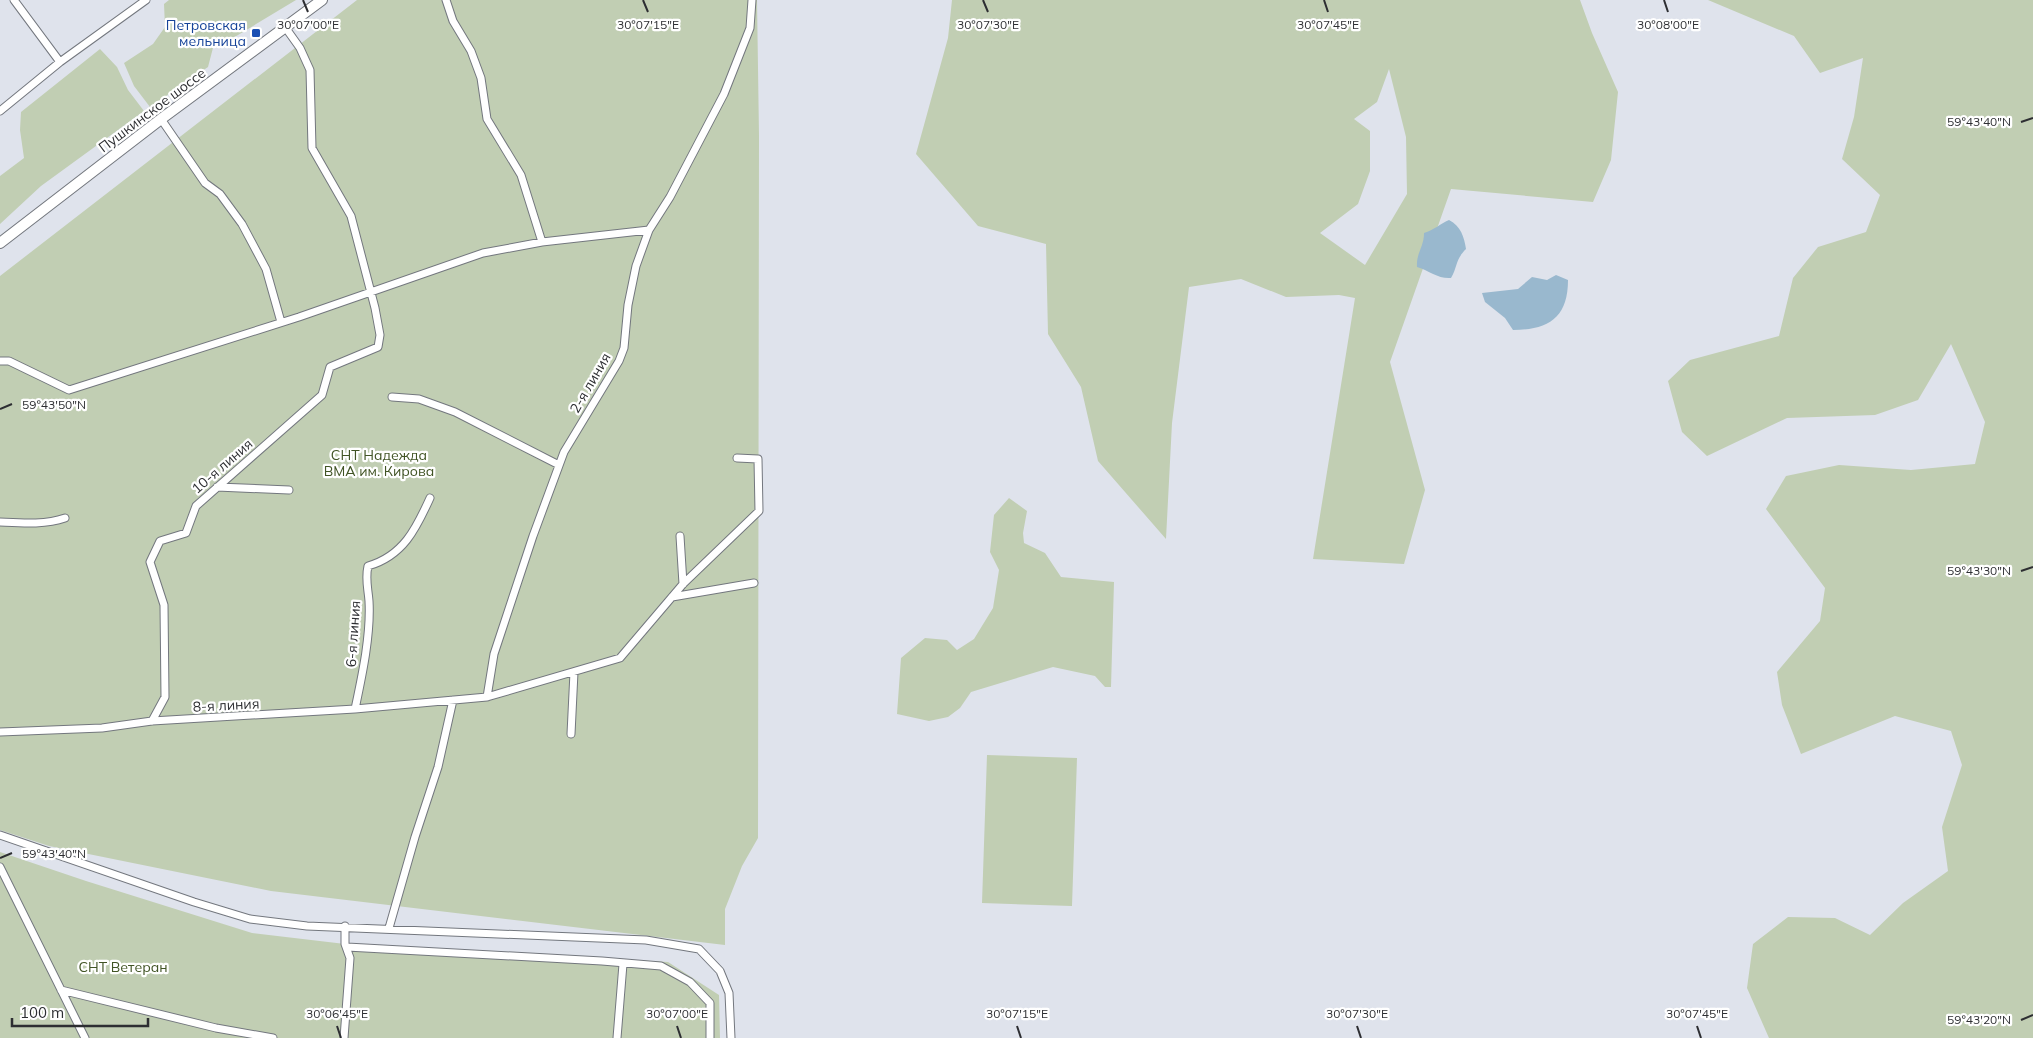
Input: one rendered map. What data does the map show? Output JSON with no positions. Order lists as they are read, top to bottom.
{
  "streets": {
    "main road": ["Пушкинское шоссе"],
    "street": [
      "2-я линия",
      "10-я линия",
      "6-я линия",
      "8-я линия"
    ]
  },
  "crossings": [
    ["10-я линия", "8-я линия"],
    ["6-я линия", "8-я линия"]
  ],
  "parks": ["СНТ Надежда ВМА им. Кирова", "СНТ Ветеран"],
  "places": {
    "transit": ["Петровская мельница"]
  },
  "scale_bar": "100 m",
  "coordinates": [
    "30°08'00\"E",
    "30°07'00\"E",
    "30°07'15\"E",
    "30°07'30\"E",
    "30°07'45\"E",
    "59°43'40\"N",
    "59°43'50\"N",
    "59°43'30\"N",
    "30°06'45\"E",
    "59°43'20\"N"
  ]
}
